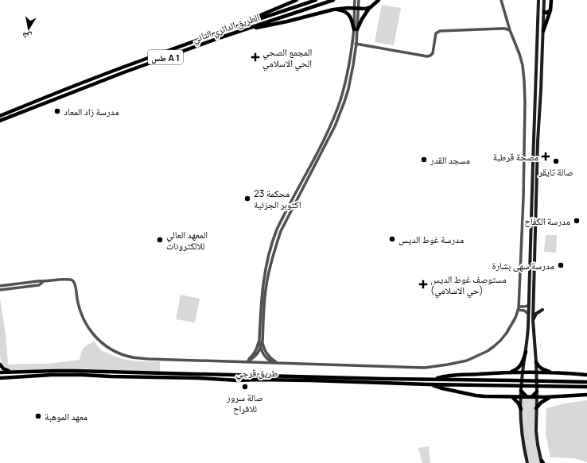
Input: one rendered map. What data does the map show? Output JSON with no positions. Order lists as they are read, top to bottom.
{
  "streets": {
    "highway": ["الطريق الدائري الثاني", "طس A 1", "طريق قرجي"]
  },
  "places": {
    "health": ["المجمع الصحي الحي الاسلامي", "مصحة قرطبة", "مستوصف غوط الديس (حي الاسلامي)"],
    "other": [
      "مدرسة زاد المعاد",
      "مسجد القدر",
      "صالة تايقر",
      "محكمة 23 اكتوبر الجزئية",
      "مدرسة الكفاح",
      "مدرسة غوط الديس",
      "المعهد العالي للالكترونات",
      "مدرسة سهى بشارة",
      "صالة سرور للافراح",
      "معهد الموهبة"
    ]
  },
  "north": "bottom"
}
